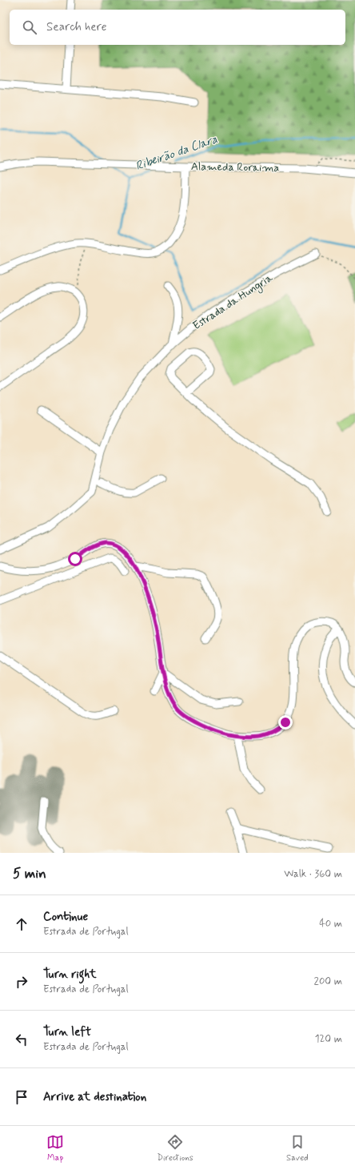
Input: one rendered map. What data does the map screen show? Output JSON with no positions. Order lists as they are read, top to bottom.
{
  "streets": {
    "street": ["Alameda Roraima", "Estrada da Hungria"]
  },
  "water": ["Ribeirão da Clara"],
  "page": {
    "search": "Search here",
    "heading": ["5 min", "Walk · 360 m"],
    "list": [
      ["Continue", "Estrada de Portugal", "40 m"],
      ["Turn right", "Estrada de Portugal", "200 m"],
      ["Turn left", "Estrada de Portugal", "120 m"],
      "Arrive at destination"
    ],
    "nav": ["Map", "Directions", "Saved"]
  }
}
